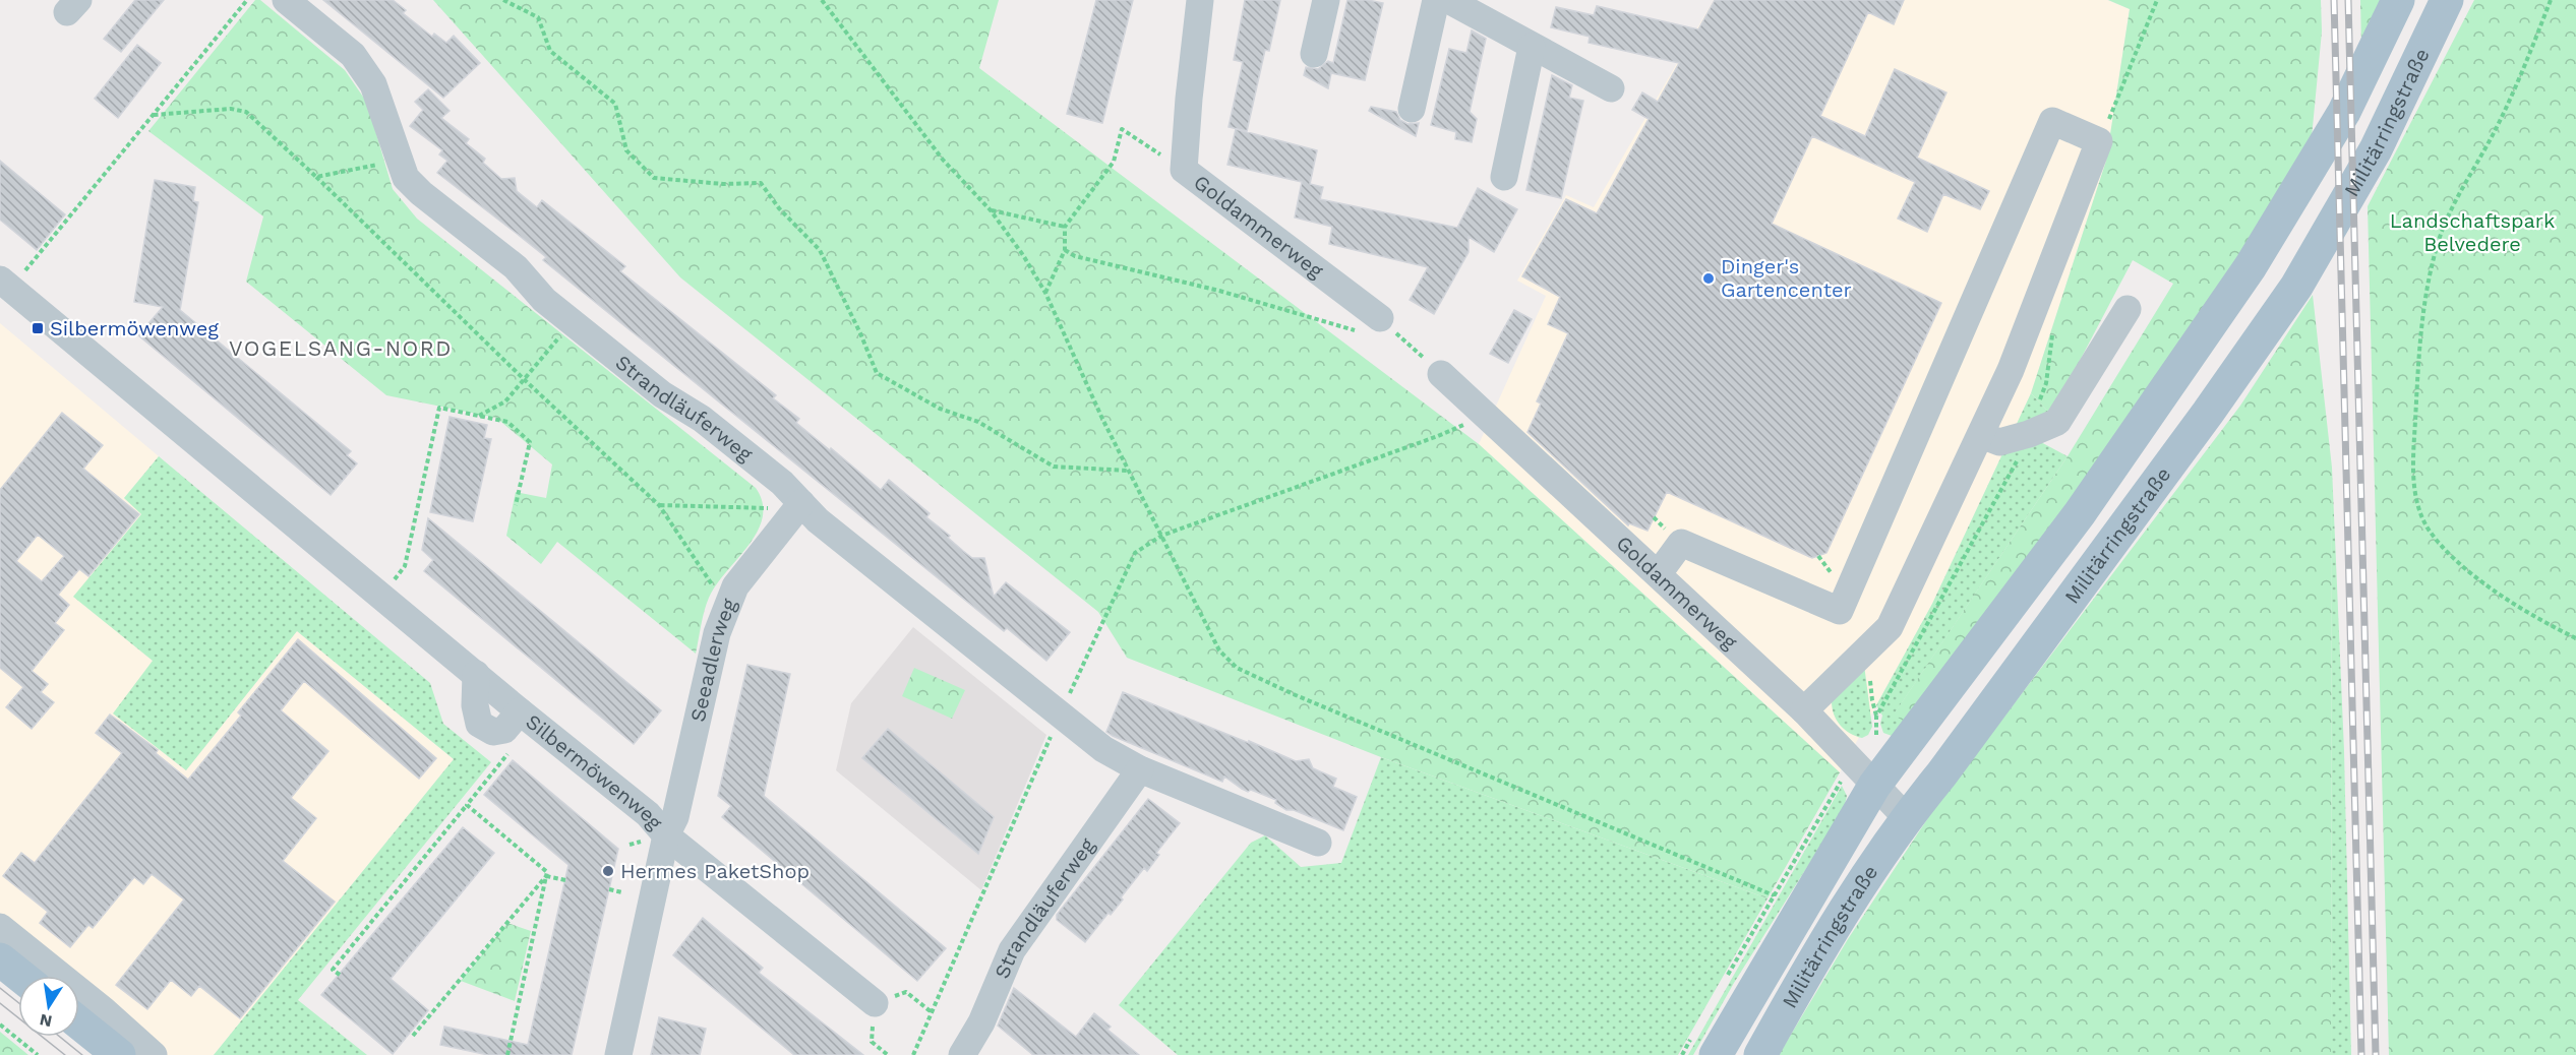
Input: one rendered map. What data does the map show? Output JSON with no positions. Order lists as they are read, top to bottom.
{
  "streets": {
    "main road": ["Militärringstraße"],
    "street": [
      "Goldammerweg",
      "Strandläuferweg",
      "Seeadlerweg",
      "Silbermöwenweg"
    ]
  },
  "crossings": [
    ["Militärringstraße", "Goldammerweg"],
    ["Strandläuferweg", "Seeadlerweg"],
    ["Seeadlerweg", "Silbermöwenweg"]
  ],
  "districts": ["VOGELSANG-NORD"],
  "parks": ["Landschaftspark Belvedere"],
  "places": {
    "other": ["Dinger's Gartencenter", "Hermes PaketShop"],
    "transit": ["Silbermöwenweg"]
  },
  "north": "bottom"
}
